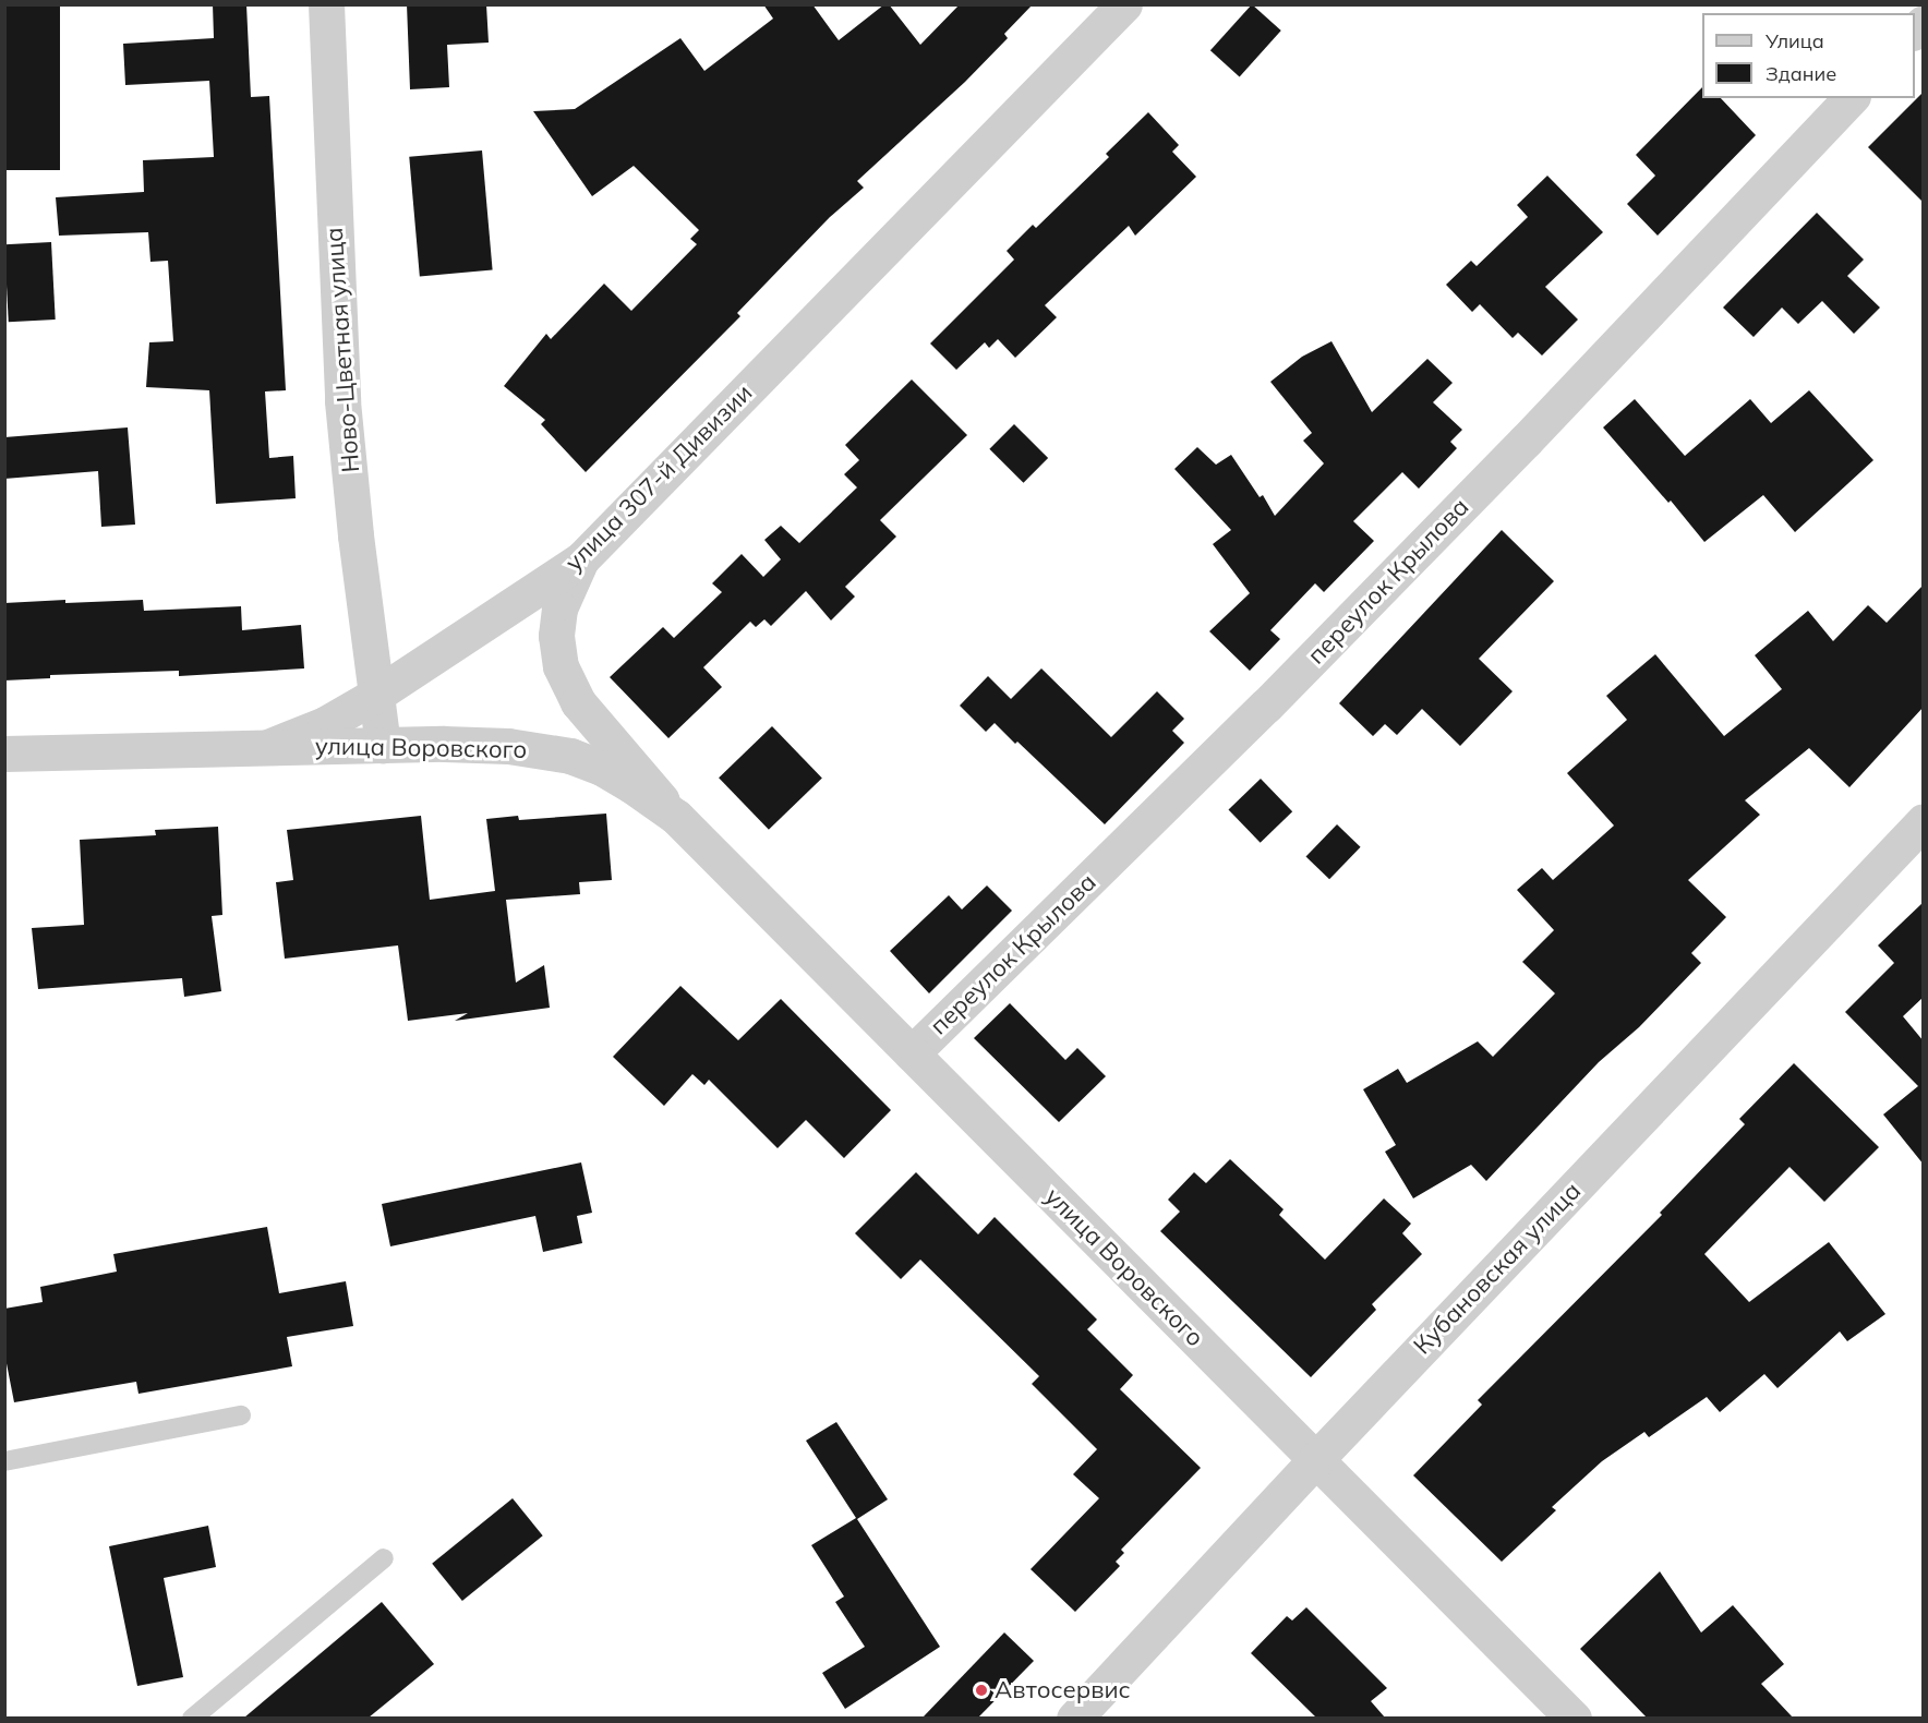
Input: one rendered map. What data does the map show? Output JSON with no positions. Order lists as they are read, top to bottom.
{
  "streets": {
    "street": [
      "Ново-Цветная улица",
      "улица 307-й Дивизии",
      "переулок Крылова",
      "улица Воровского",
      "Кубановская улица"
    ]
  },
  "crossings": [
    ["Ново-Цветная улица", "улица 307-й Дивизии"],
    ["Ново-Цветная улица", "улица Воровского"],
    ["улица 307-й Дивизии", "улица Воровского"],
    ["переулок Крылова", "улица Воровского"],
    ["улица Воровского", "Кубановская улица"]
  ],
  "places": ["Автосервис"],
  "legend": ["Улица", "Здание"]
}
